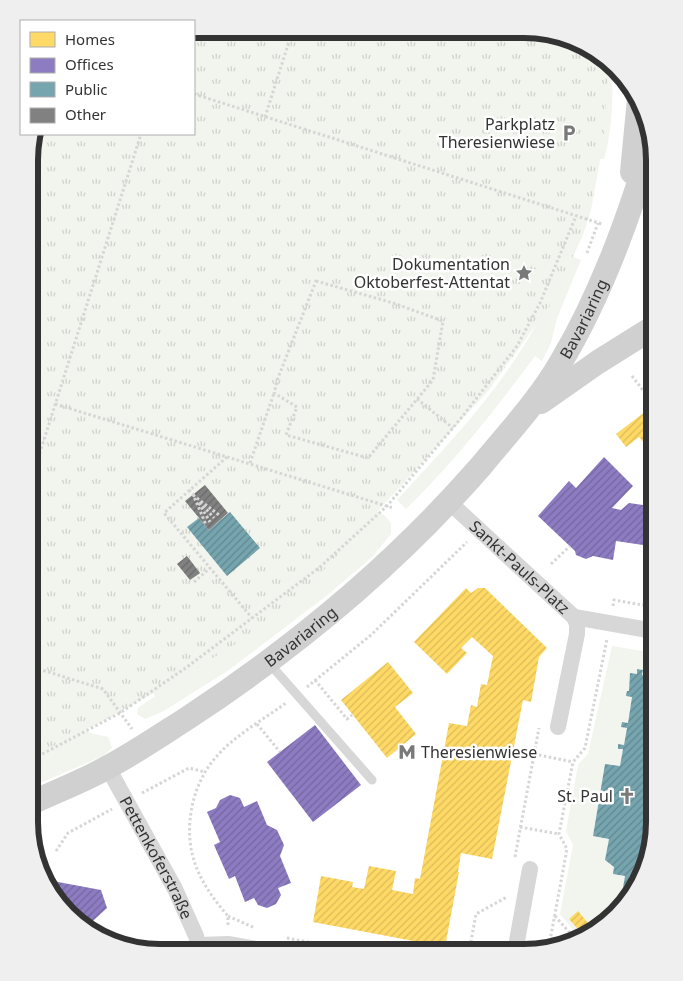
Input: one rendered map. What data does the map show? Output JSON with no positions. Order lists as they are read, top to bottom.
{
  "streets": {
    "street": ["Bavariaring", "Sankt-Pauls-Platz", "Pettenkoferstraße"]
  },
  "crossings": [
    ["Bavariaring", "Sankt-Pauls-Platz"],
    ["Bavariaring", "Pettenkoferstraße"]
  ],
  "places": {
    "parking": ["Parkplatz Theresienwiese"],
    "place": ["Dokumentation Oktoberfest-Attentat"],
    "metro station": ["Theresienwiese"],
    "church": ["St. Paul"]
  },
  "legend": [
    "Homes",
    "Offices",
    "Public",
    "Other"
  ]
}
